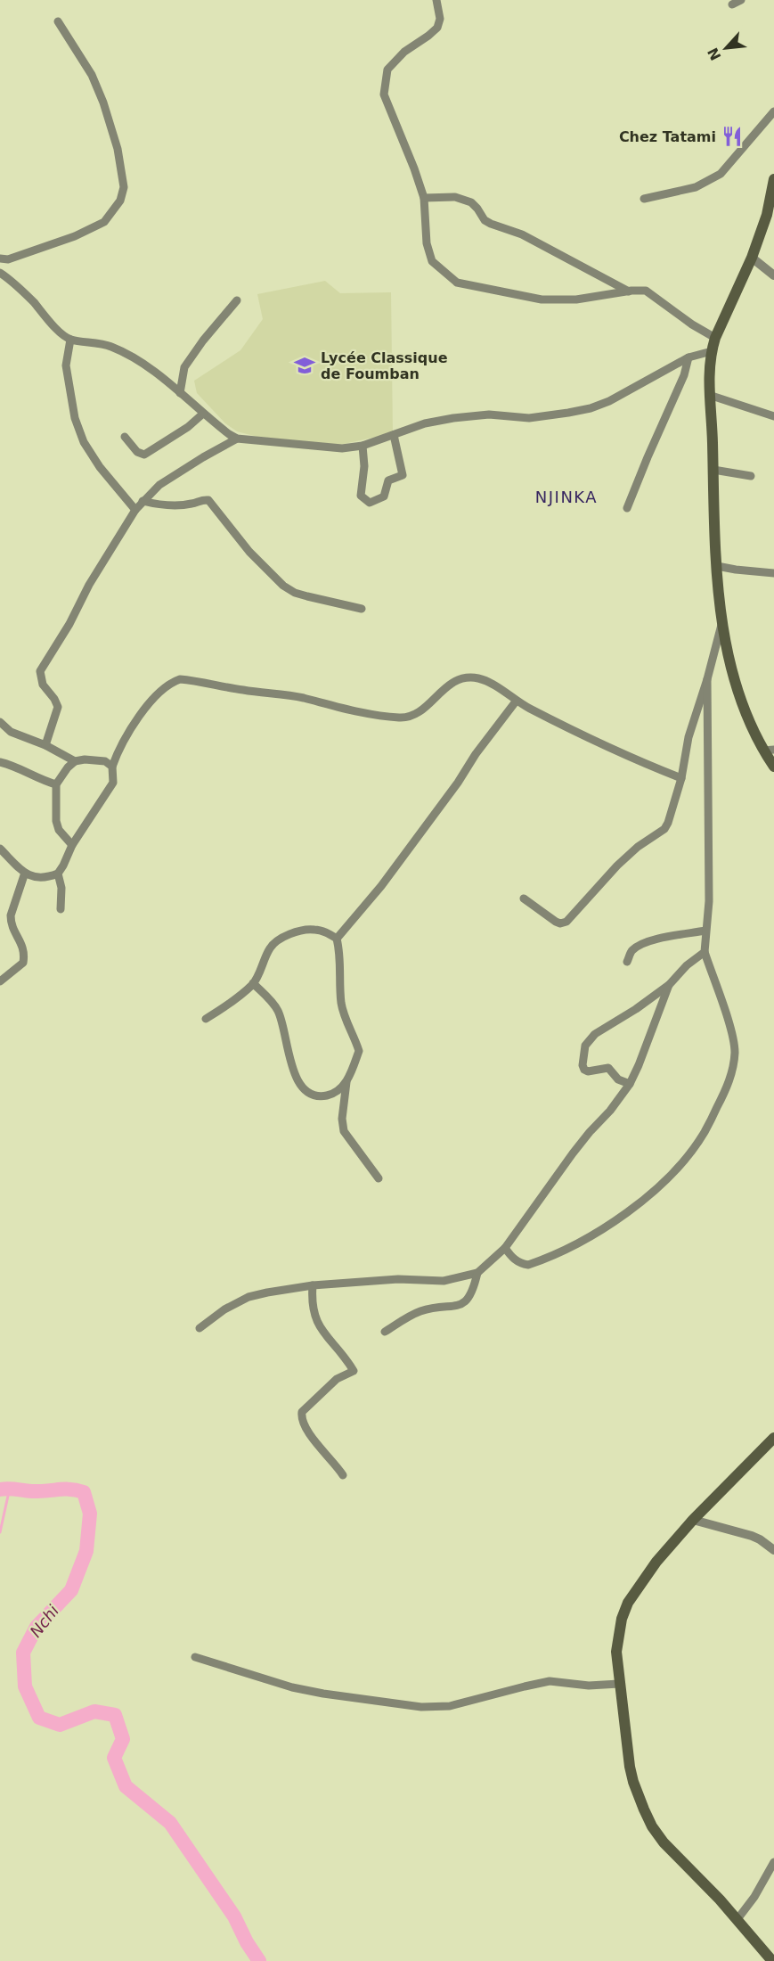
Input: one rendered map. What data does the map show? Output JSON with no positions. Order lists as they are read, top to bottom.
{
  "districts": ["NJINKA"],
  "water": ["Nchi"],
  "places": {
    "restaurant": ["Chez Tatami"],
    "school or university": ["Lycée Classique de Foumban"]
  },
  "north": "bottom left"
}
